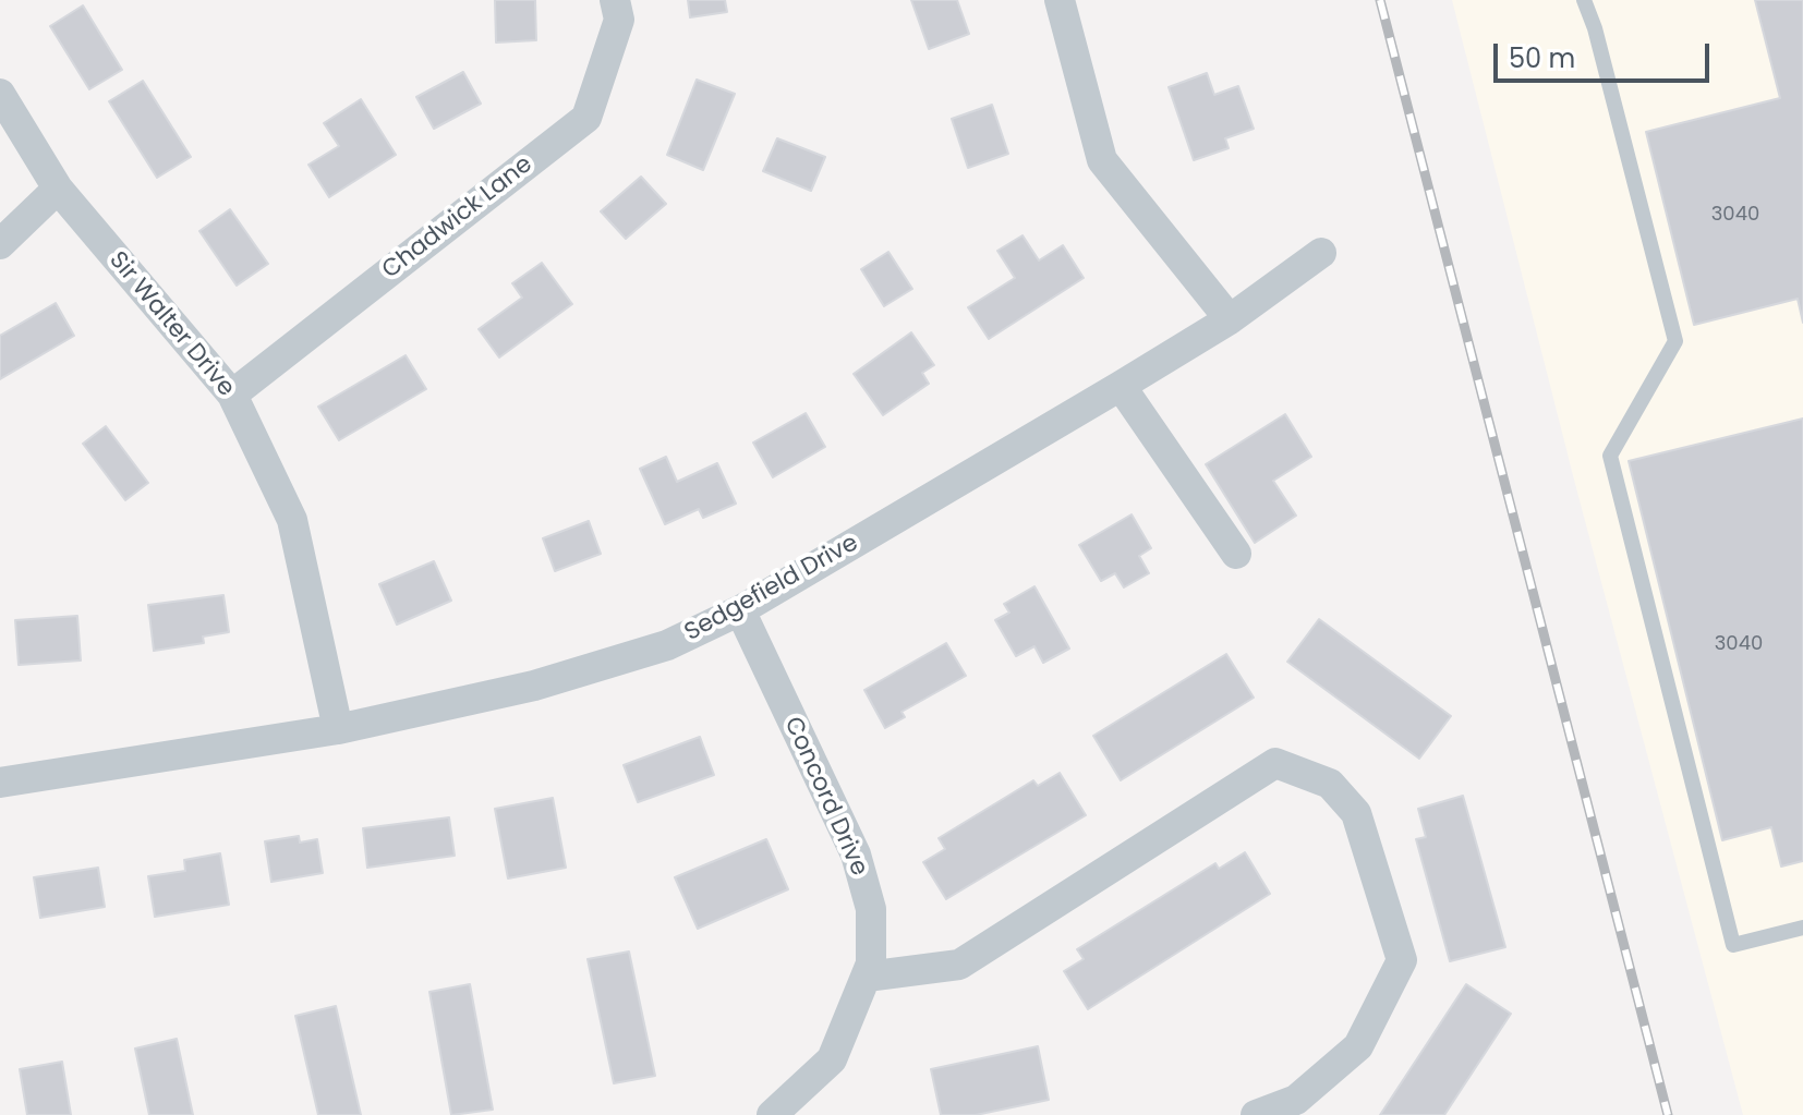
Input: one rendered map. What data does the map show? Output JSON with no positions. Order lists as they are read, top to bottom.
{
  "streets": {
    "street": [
      "Chadwick Lane",
      "Sir Walter Drive",
      "Sedgefield Drive",
      "Concord Drive"
    ]
  },
  "crossings": [
    ["Chadwick Lane", "Sir Walter Drive"],
    ["Sir Walter Drive", "Sedgefield Drive"],
    ["Sedgefield Drive", "Concord Drive"]
  ],
  "house_numbers": ["3040", "3040"],
  "scale_bar": "50 m"
}
